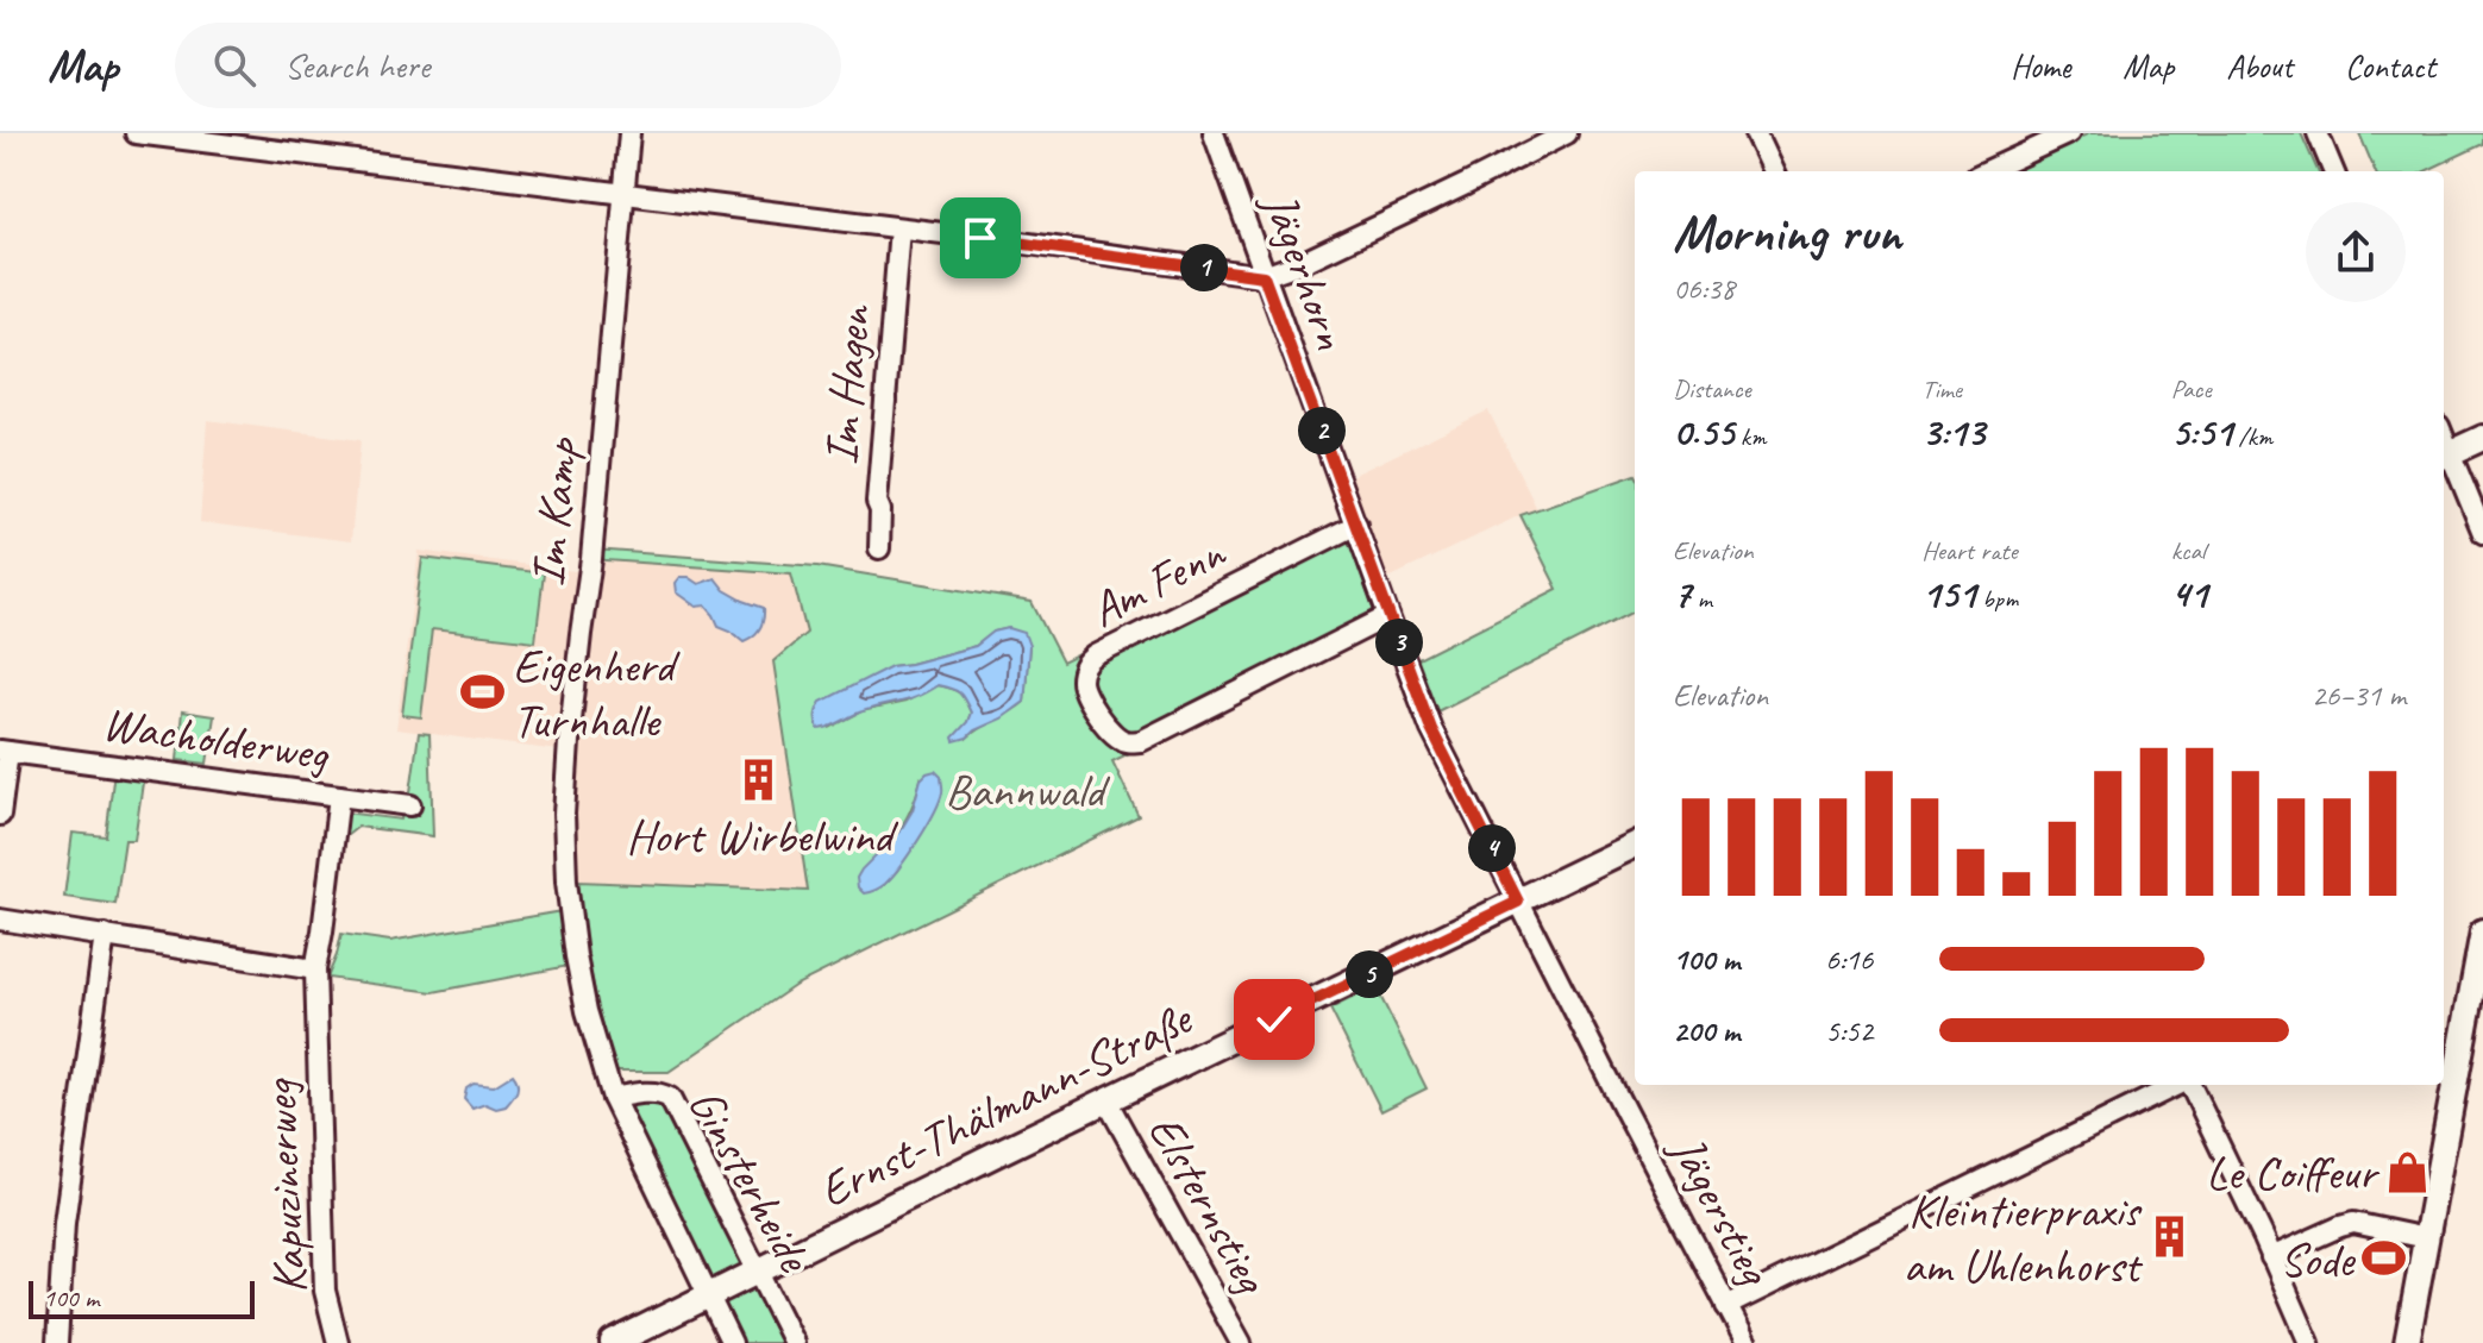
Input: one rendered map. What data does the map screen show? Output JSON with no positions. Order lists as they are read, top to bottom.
{
  "streets": {
    "street": [
      "Jägerhorn",
      "Im Hagen",
      "Im Kamp",
      "Am Fenn",
      "Wacholderweg",
      "Ernst-Thälmann-Straße",
      "Ginsterheide",
      "Kapuzinerweg",
      "Elsternstieg",
      "Jägerstieg"
    ]
  },
  "crossings": [
    ["Jägerhorn", "Am Fenn"],
    ["Jägerhorn", "Jägerstieg"],
    ["Im Kamp", "Ginsterheide"],
    ["Am Fenn", "Jägerstieg"],
    ["Wacholderweg", "Kapuzinerweg"],
    ["Ernst-Thälmann-Straße", "Ginsterheide"],
    ["Ernst-Thälmann-Straße", "Elsternstieg"],
    ["Ernst-Thälmann-Straße", "Jägerstieg"]
  ],
  "parks": ["Bannwald"],
  "places": {
    "sports": ["Eigenherd Turnhalle", "Sode"],
    "building": ["Hort Wirbelwind", "Kleintierpraxis am Uhlenhorst"],
    "shop": ["Le Coiffeur"]
  },
  "scale_bar": "100 m",
  "page": {
    "header": "Map",
    "search": "Search here",
    "nav": [
      "Home",
      "Map",
      "About",
      "Contact"
    ],
    "heading": ["Morning run", "06:38"],
    "pins": [
      "1",
      "2",
      "3",
      "4",
      "5"
    ],
    "stats": [
      ["Distance", "0.55 km"],
      ["Time", "3:13"],
      ["Pace", "5:51 /km"],
      ["Elevation", "7 m"],
      ["Heart rate", "151 bpm"],
      ["kcal", "41"]
    ],
    "chart": ["Elevation", "26–31 m"],
    "list": [
      {
        "name": "100 m",
        "note": "6:16"
      },
      {
        "name": "200 m",
        "note": "5:52"
      }
    ],
    "scale": "100 m"
  }
}
